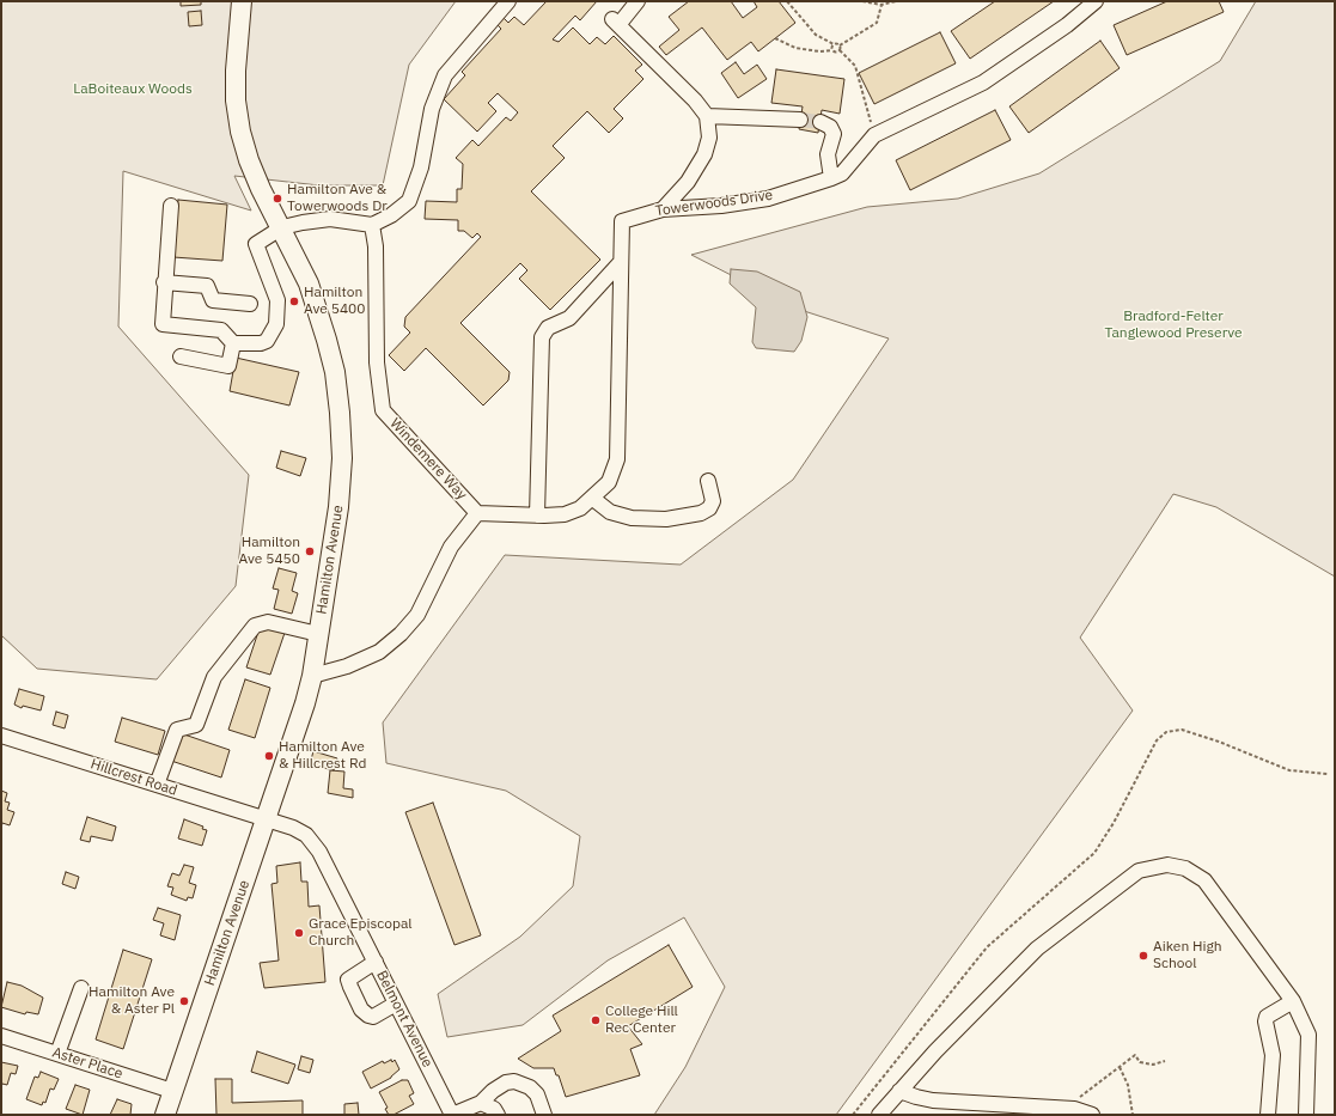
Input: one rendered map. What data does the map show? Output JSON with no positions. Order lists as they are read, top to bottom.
{
  "streets": {
    "main road": ["Hamilton Avenue"],
    "street": [
      "Towerwoods Drive",
      "Windemere Way",
      "Hillcrest Road",
      "Belmont Avenue",
      "Aster Place"
    ]
  },
  "crossings": [
    ["Towerwoods Drive", "Windemere Way"],
    ["Windemere Way", "Hamilton Avenue"],
    ["Hamilton Avenue", "Hillcrest Road"],
    ["Hamilton Avenue", "Belmont Avenue"],
    ["Hamilton Avenue", "Aster Place"],
    ["Hillcrest Road", "Belmont Avenue"]
  ],
  "parks": ["LaBoiteaux Woods", "Bradford-Felter Tanglewood Preserve"],
  "places": [
    "Hamilton Ave & Towerwoods Dr",
    "Hamilton Ave 5400",
    "Hamilton Ave 5450",
    "Hamilton Ave & Hillcrest Rd",
    "Grace Episcopal Church",
    "Aiken High School",
    "Hamilton Ave & Aster Pl",
    "College Hill Rec Center"
  ]
}
